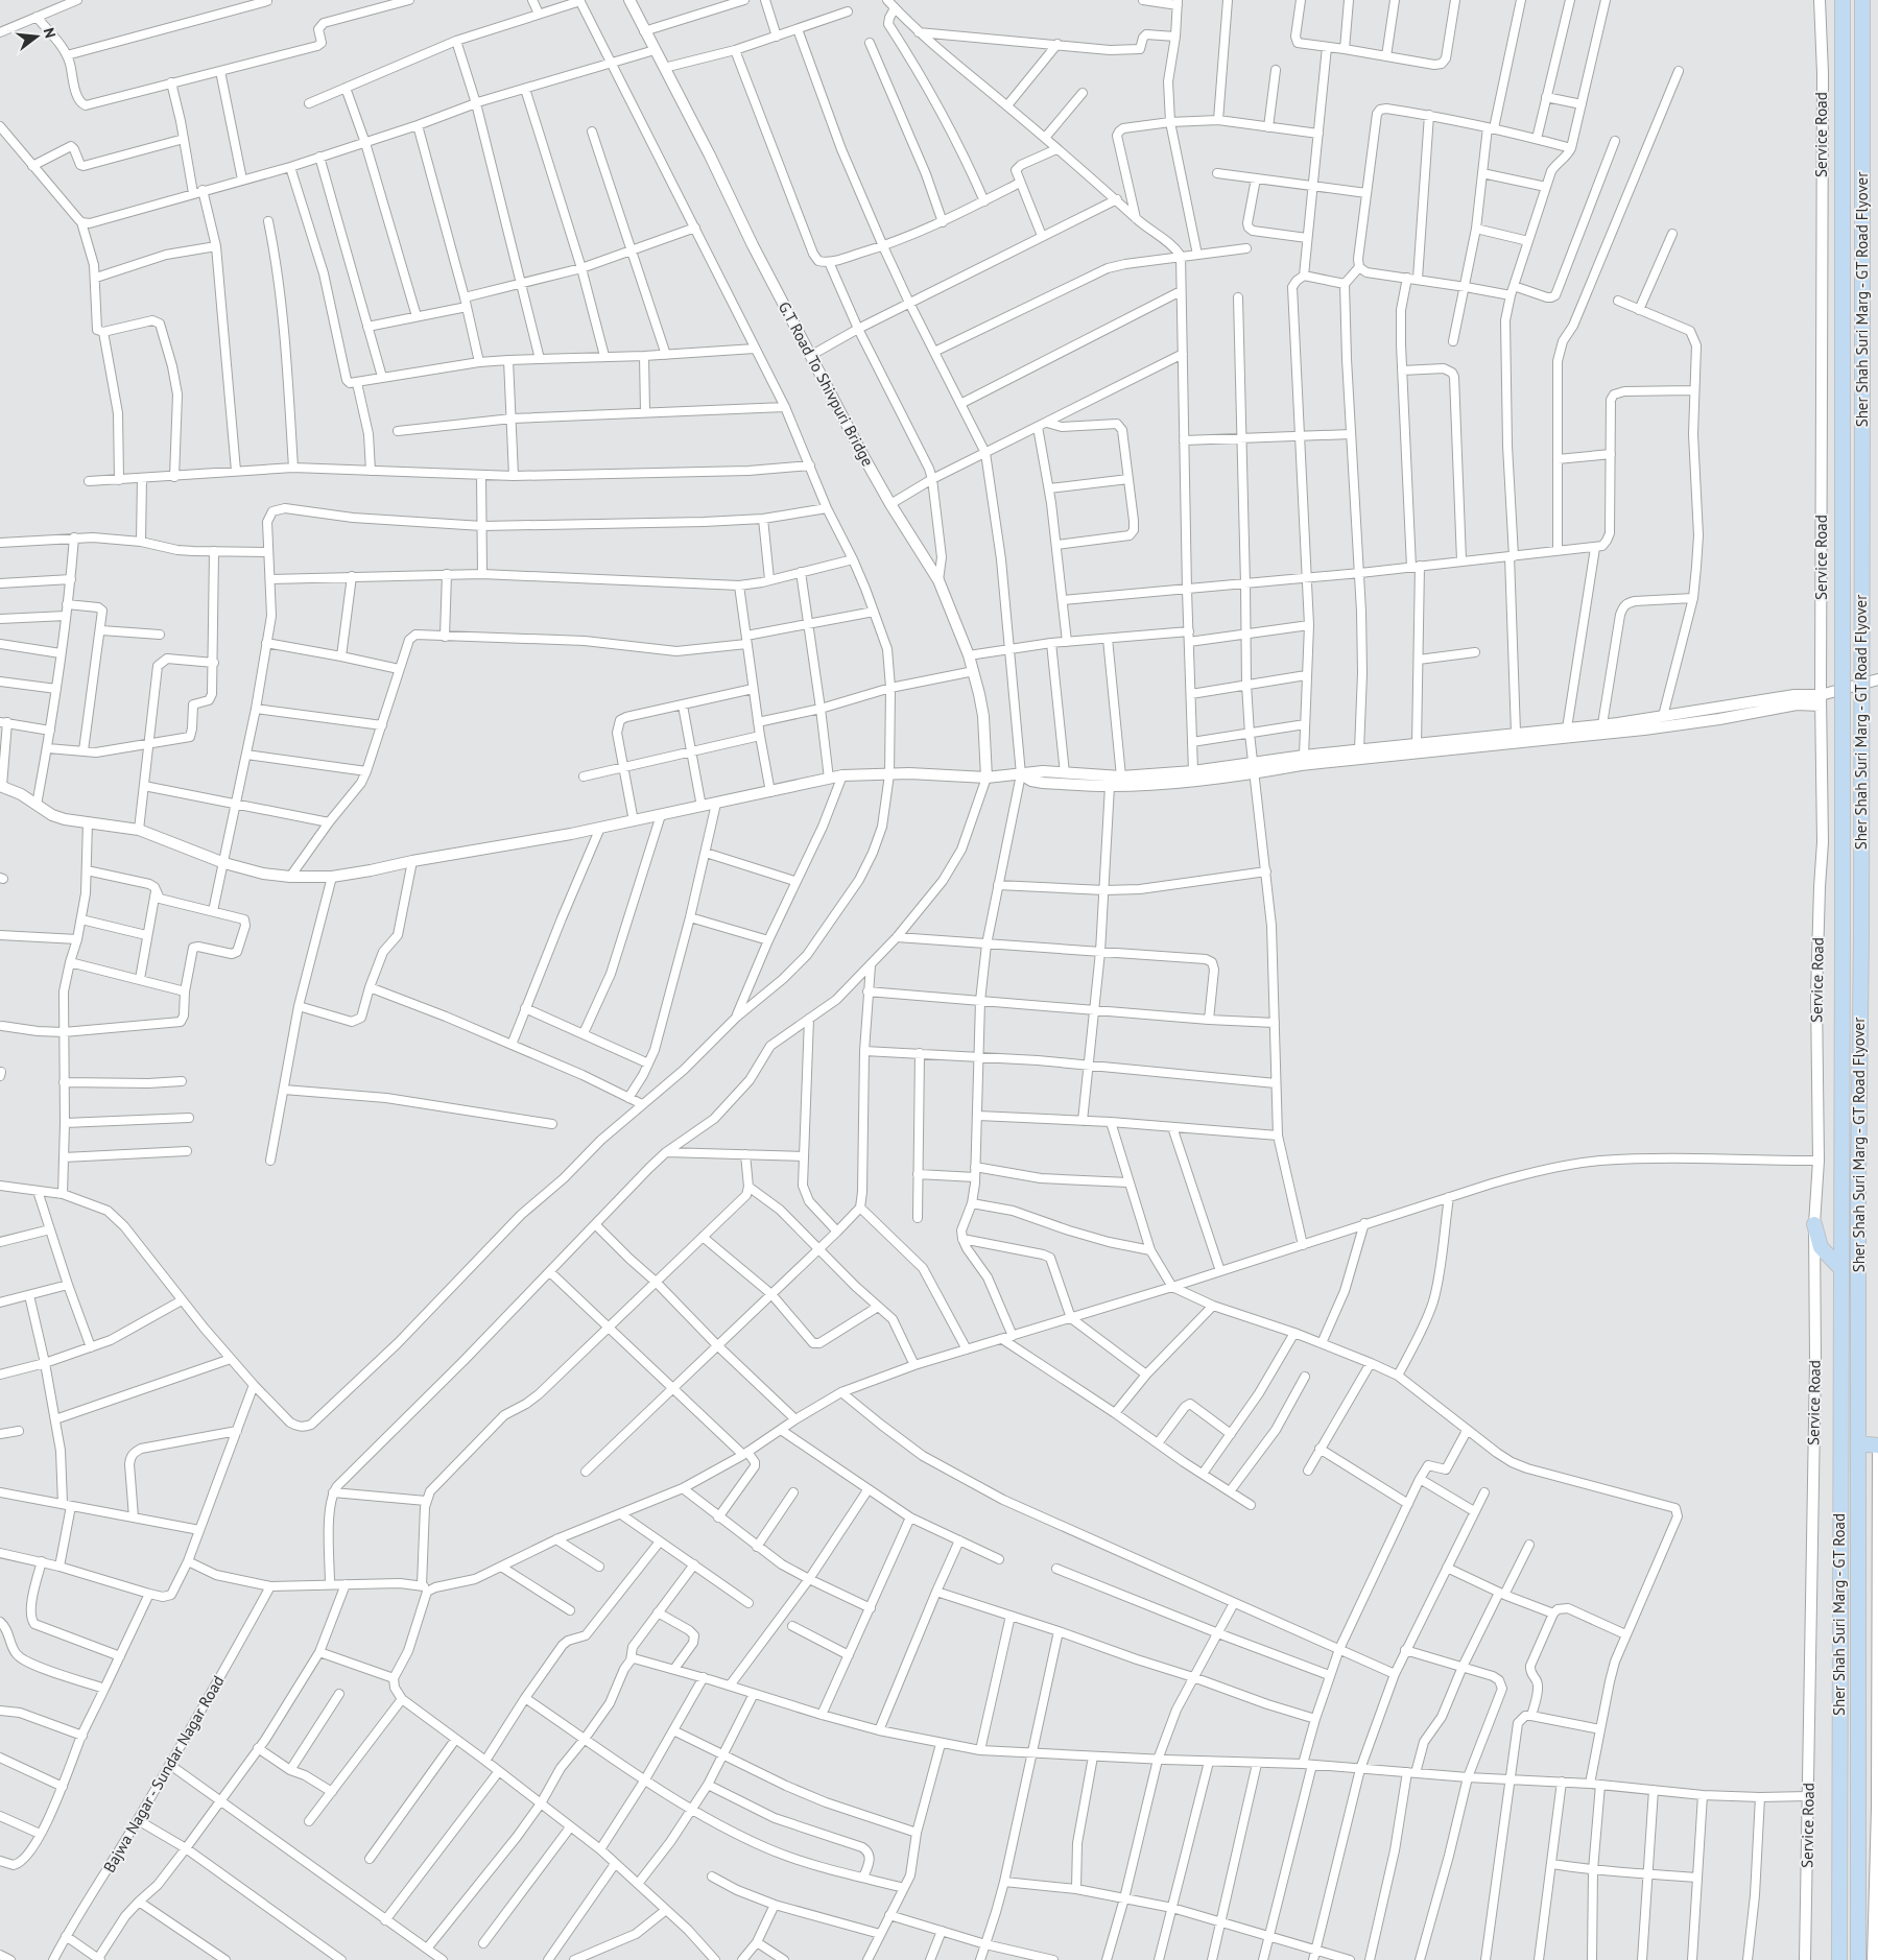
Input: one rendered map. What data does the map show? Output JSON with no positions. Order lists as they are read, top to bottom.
{
  "streets": {
    "highway": ["Sher Shah Suri Marg - GT Road Flyover", "Sher Shah Suri Marg - GT Road"],
    "street": ["Service Road", "G.T Road To Shivpuri Bridge", "Bajwa Nagar - Sundar Nagar Road"]
  },
  "crossings": [
    ["Sher Shah Suri Marg - GT Road Flyover", "Sher Shah Suri Marg - GT Road"]
  ],
  "north": "right"
}
